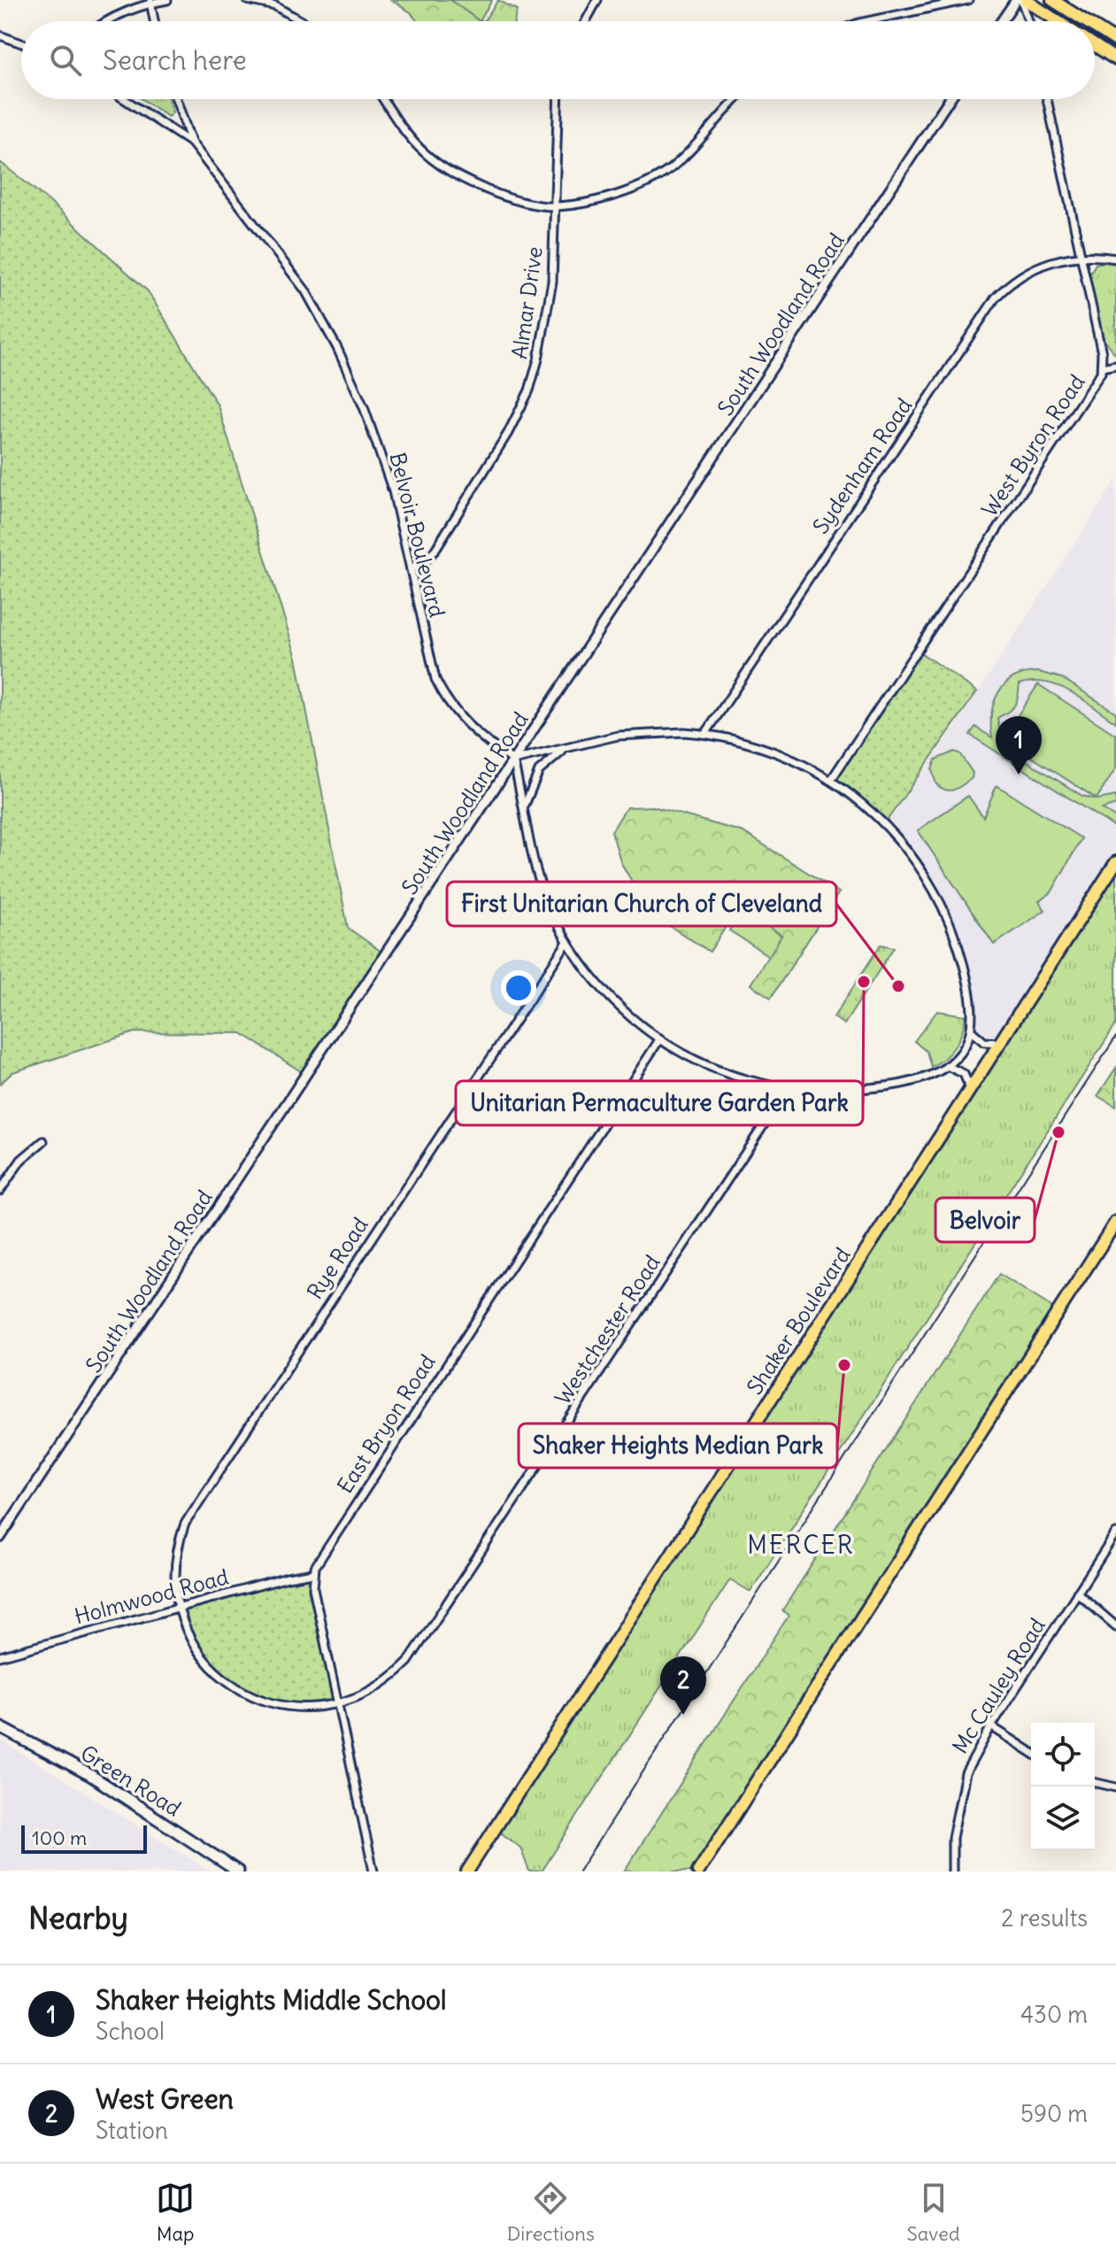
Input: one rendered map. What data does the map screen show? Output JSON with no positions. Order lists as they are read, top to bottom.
{
  "streets": {
    "main road": ["Shaker Boulevard", "Green Road"],
    "street": [
      "Almar Drive",
      "South Woodland Road",
      "West Byron Road",
      "Sydenham Road",
      "Belvoir Boulevard",
      "Rye Road",
      "Westchester Road",
      "East Bryon Road",
      "Holmwood Road",
      "Mc Cauley Road"
    ]
  },
  "crossings": [
    ["Almar Drive", "Belvoir Boulevard"],
    ["South Woodland Road", "Belvoir Boulevard"],
    ["West Byron Road", "Sydenham Road"],
    ["Rye Road", "Westchester Road"],
    ["Rye Road", "Holmwood Road"],
    ["Westchester Road", "Holmwood Road"],
    ["East Bryon Road", "Holmwood Road"]
  ],
  "districts": ["MERCER"],
  "places": [
    "Unitarian Permaculture Garden Park",
    "First Unitarian Church of Cleveland",
    "Belvoir",
    "Shaker Heights Median Park"
  ],
  "scale_bar": "100 m",
  "page": {
    "search": "Search here",
    "pins": ["1", "2"],
    "scale": "100 m",
    "heading": ["Nearby", "2 results"],
    "list": [
      {
        "mark": "1",
        "name": "Shaker Heights Middle School",
        "note": "School",
        "value": "430 m"
      },
      {
        "mark": "2",
        "name": "West Green",
        "note": "Station",
        "value": "590 m"
      }
    ],
    "nav": ["Map", "Directions", "Saved"]
  }
}
